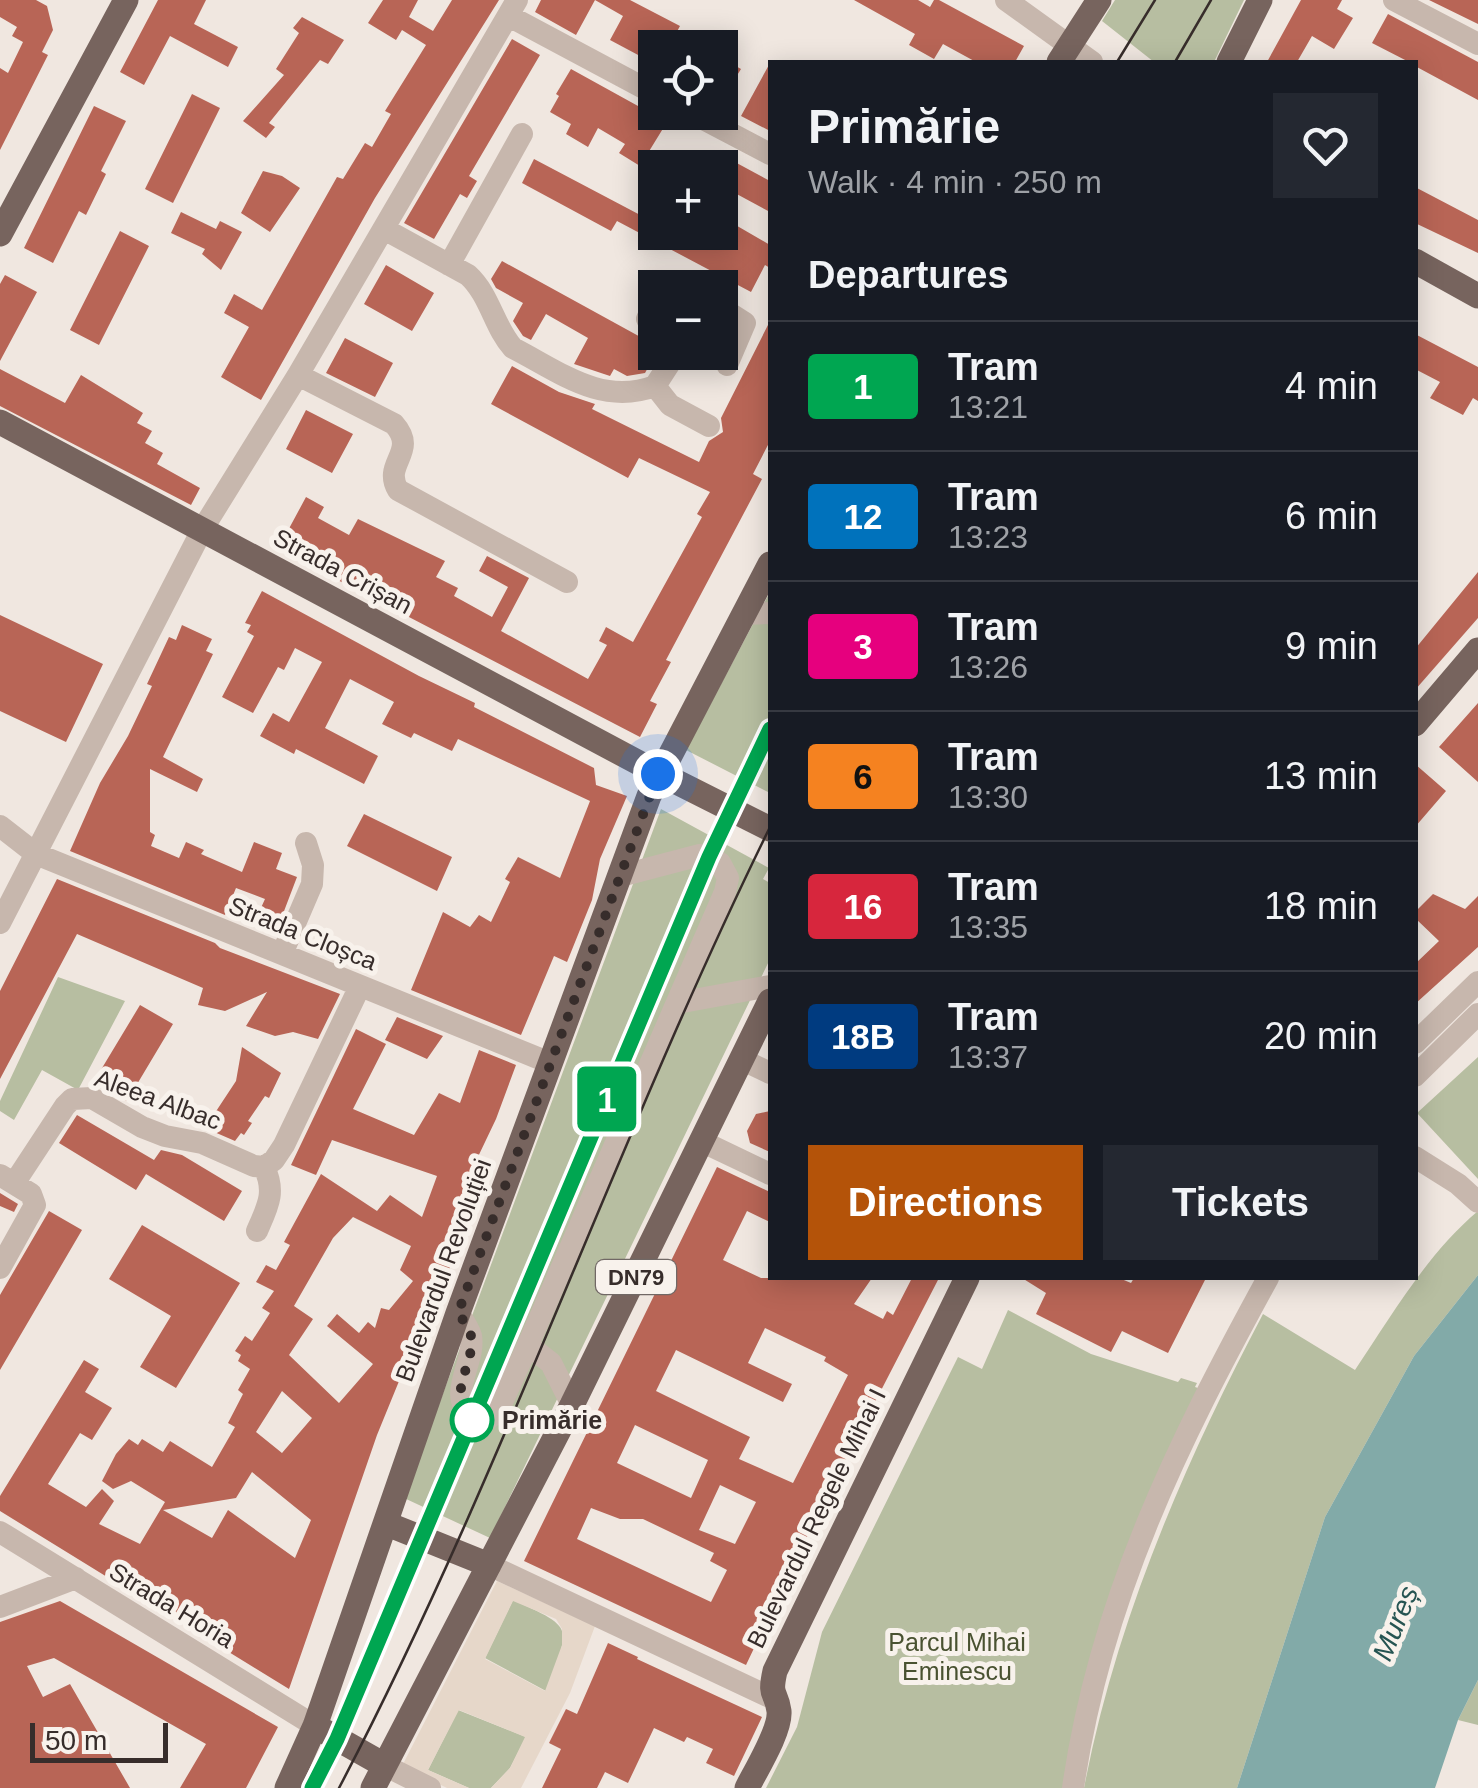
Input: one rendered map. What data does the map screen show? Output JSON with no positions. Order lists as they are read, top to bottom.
{
  "streets": {
    "main road": [
      "Strada Crișan",
      "Bulevardul Revoluției",
      "DN79",
      "Bulevardul Regele Mihai I"
    ],
    "street": ["Strada Cloșca", "Aleea Albac", "Strada Horia"]
  },
  "crossings": [
    ["Strada Crișan", "Bulevardul Revoluției"],
    ["Strada Cloșca", "Bulevardul Revoluției"],
    ["Bulevardul Revoluției", "Strada Horia"]
  ],
  "water": ["Mureș"],
  "parks": ["Parcul Mihai Eminescu"],
  "places": ["Primărie"],
  "lines": ["tram line 1"],
  "scale_bar": "50 m",
  "page": {
    "on_map": "1",
    "map_buttons": ["+", "−"],
    "heading": [
      ["Primărie", "Walk · 4 min · 250 m"],
      "Departures"
    ],
    "list": [
      {
        "mark": "1",
        "name": "Tram",
        "note": "13:21",
        "value": "4 min"
      },
      {
        "mark": "12",
        "name": "Tram",
        "note": "13:23",
        "value": "6 min"
      },
      {
        "mark": "3",
        "name": "Tram",
        "note": "13:26",
        "value": "9 min"
      },
      {
        "mark": "6",
        "name": "Tram",
        "note": "13:30",
        "value": "13 min"
      },
      {
        "mark": "16",
        "name": "Tram",
        "note": "13:35",
        "value": "18 min"
      },
      {
        "mark": "18B",
        "name": "Tram",
        "note": "13:37",
        "value": "20 min"
      }
    ],
    "buttons": ["Directions", "Tickets"],
    "scale": "50 m"
  }
}
